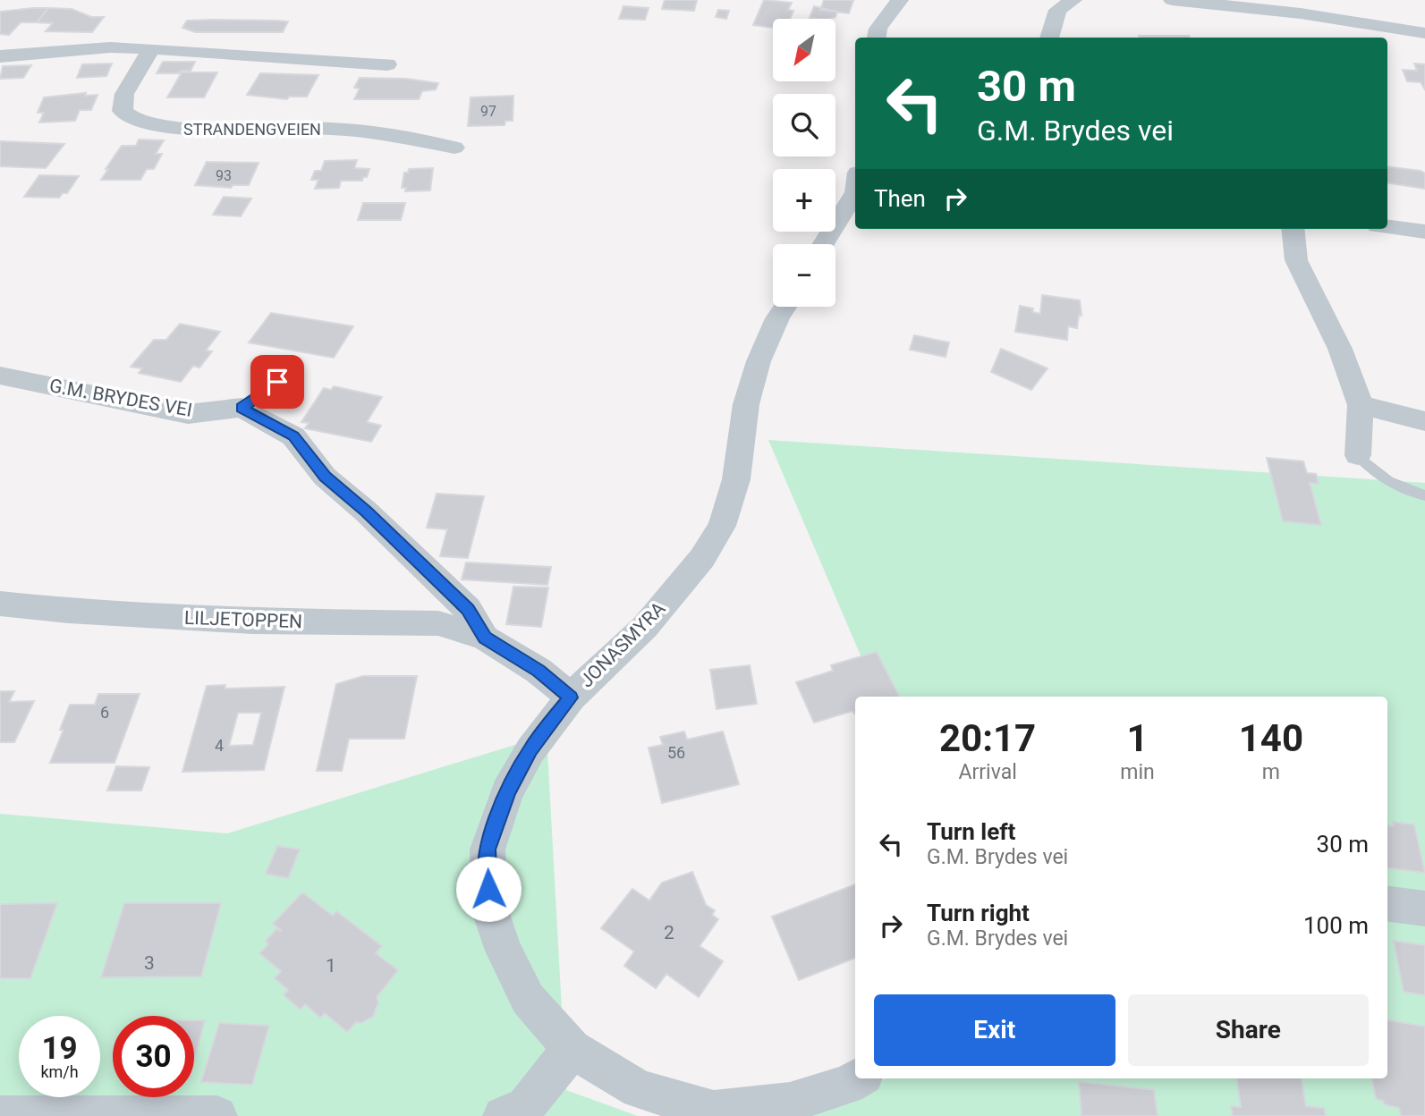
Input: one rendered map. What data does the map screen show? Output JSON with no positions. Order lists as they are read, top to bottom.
{
  "streets": {
    "street": [
      "STRANDENGVEIEN",
      "G.M. BRYDES VEI",
      "LILJETOPPEN",
      "JONASMYRA"
    ]
  },
  "house_numbers": [
    "97",
    "93",
    "6",
    "4",
    "56",
    "2",
    "3",
    "1"
  ],
  "north": "bottom left",
  "page": {
    "map_buttons": ["+", "−"],
    "turn": ["30 m", "G.M. Brydes vei"],
    "then": "Then",
    "eta": [
      "20:17",
      "Arrival",
      "1",
      "min",
      "140",
      "m"
    ],
    "list": [
      {
        "name": "Turn left",
        "note": "G.M. Brydes vei",
        "value": "30 m"
      },
      {
        "name": "Turn right",
        "note": "G.M. Brydes vei",
        "value": "100 m"
      }
    ],
    "buttons": ["Exit", "Share"],
    "speed": "19 km/h",
    "limit": "30"
  }
}
